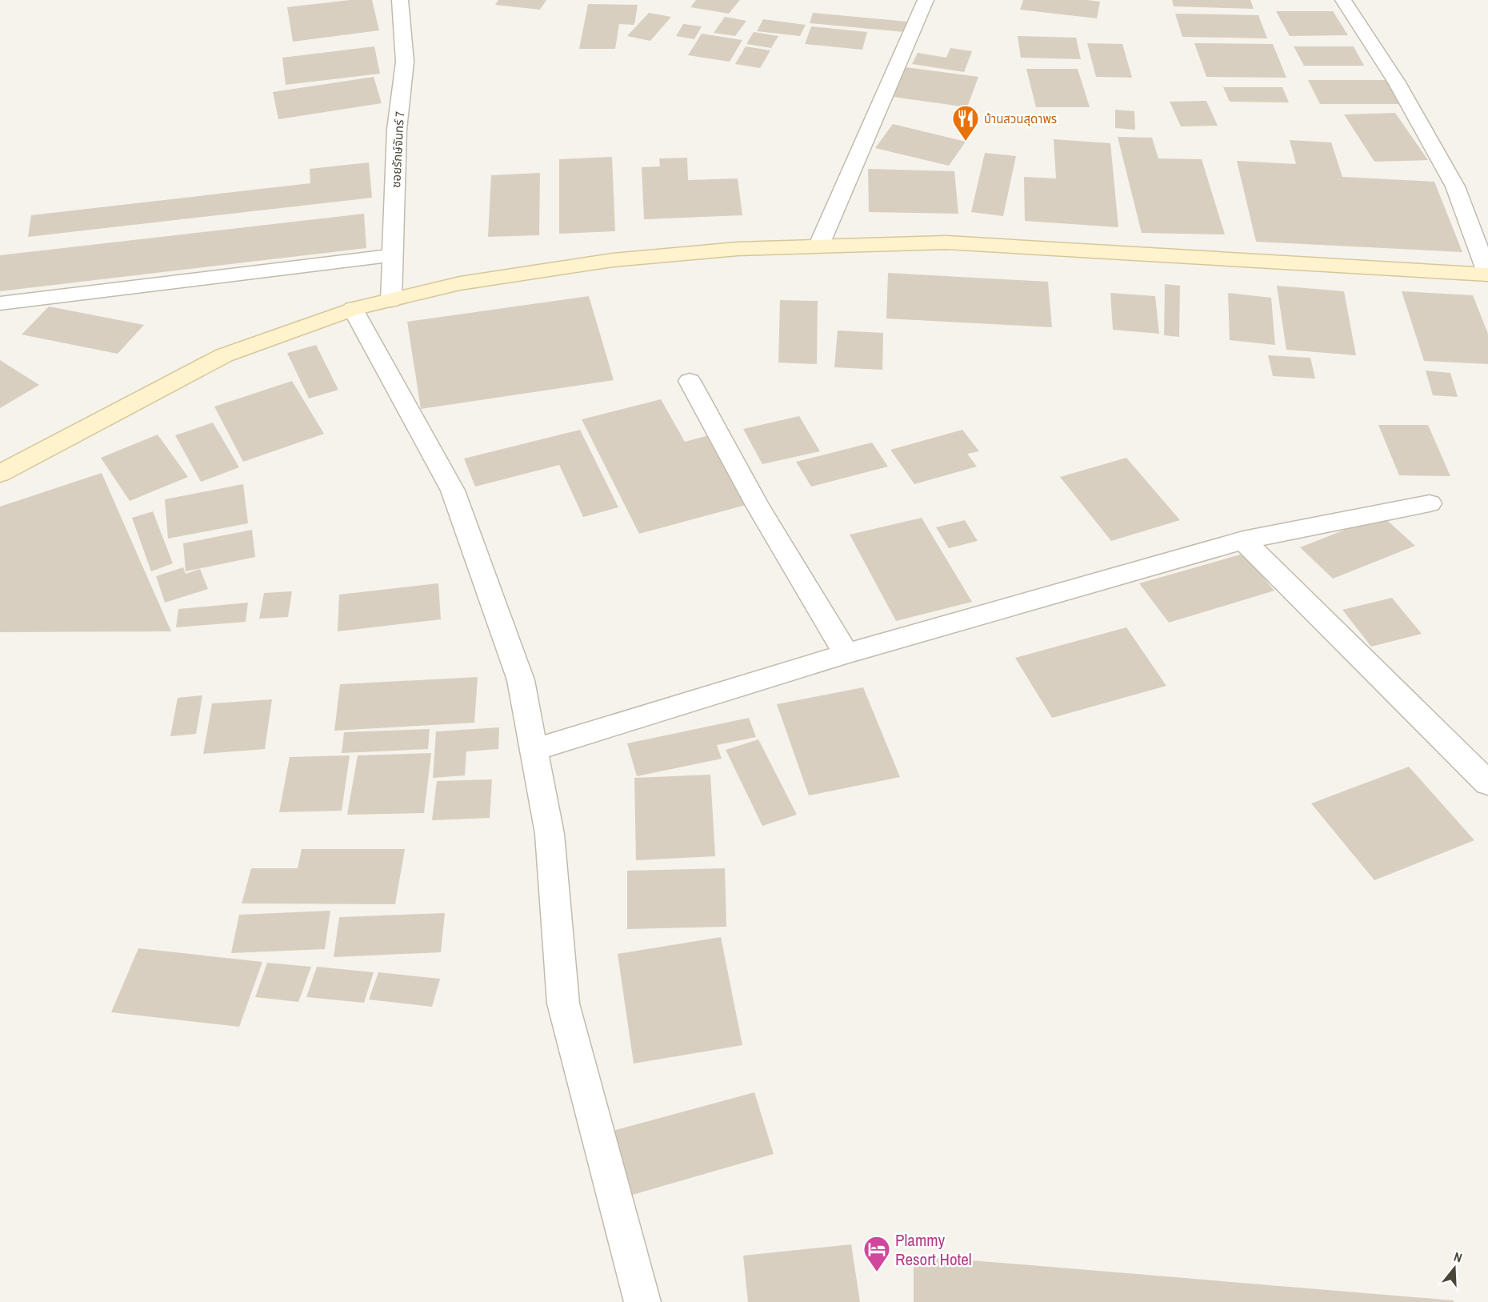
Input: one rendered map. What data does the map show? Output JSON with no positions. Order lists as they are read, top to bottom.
{
  "streets": {
    "street": ["ซอยรักษ์จันทร์ 7"]
  },
  "places": {
    "restaurant": ["บ้านสวนสุดาพร"],
    "hotel": ["Plammy Resort Hotel"]
  },
  "north": "top"
}
